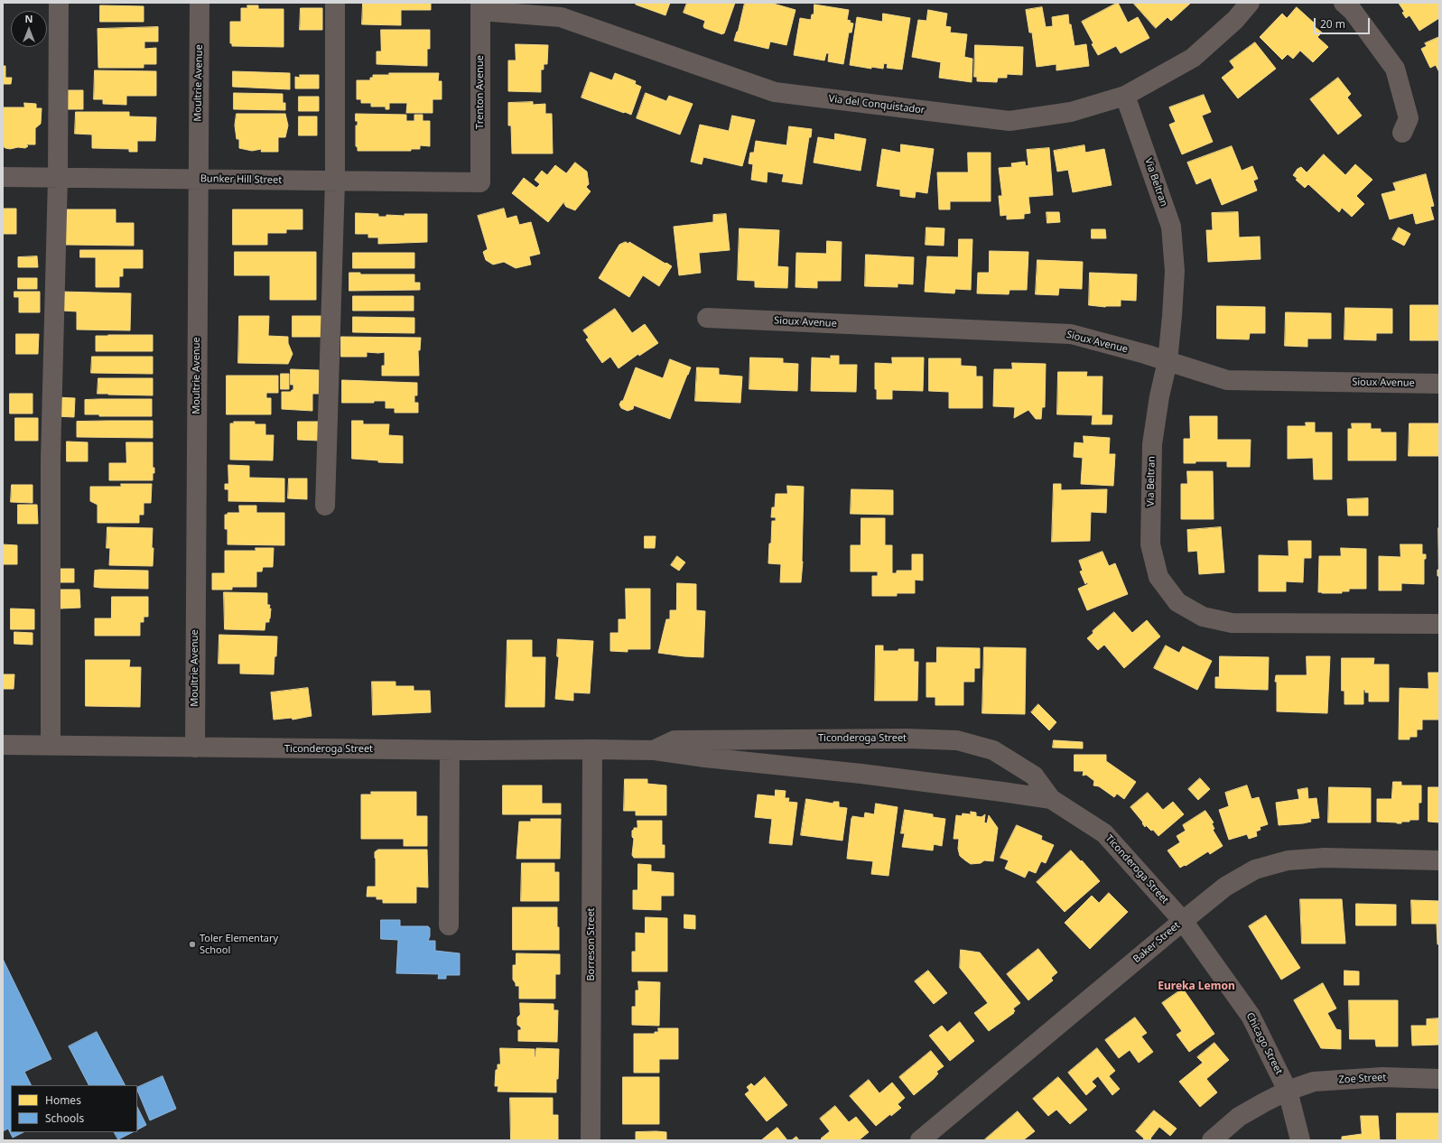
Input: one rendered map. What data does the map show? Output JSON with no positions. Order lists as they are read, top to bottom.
{
  "streets": {
    "street": [
      "Moultrie Avenue",
      "Trenton Avenue",
      "Via del Conquistador",
      "Bunker Hill Street",
      "Via Beltran",
      "Sioux Avenue",
      "Ticonderoga Street",
      "Baker Street",
      "Borreson Street",
      "Chicago Street",
      "Zoe Street"
    ]
  },
  "crossings": [
    ["Moultrie Avenue", "Bunker Hill Street"],
    ["Moultrie Avenue", "Ticonderoga Street"],
    ["Trenton Avenue", "Via del Conquistador"],
    ["Trenton Avenue", "Bunker Hill Street"],
    ["Via del Conquistador", "Via Beltran"],
    ["Via Beltran", "Sioux Avenue"],
    ["Ticonderoga Street", "Baker Street"],
    ["Ticonderoga Street", "Borreson Street"],
    ["Ticonderoga Street", "Chicago Street"],
    ["Baker Street", "Chicago Street"],
    ["Chicago Street", "Zoe Street"]
  ],
  "districts": ["Eureka Lemon"],
  "places": ["Toler Elementary School"],
  "legend": ["Homes", "Schools"],
  "scale_bar": "20 m",
  "north": "top"
}
